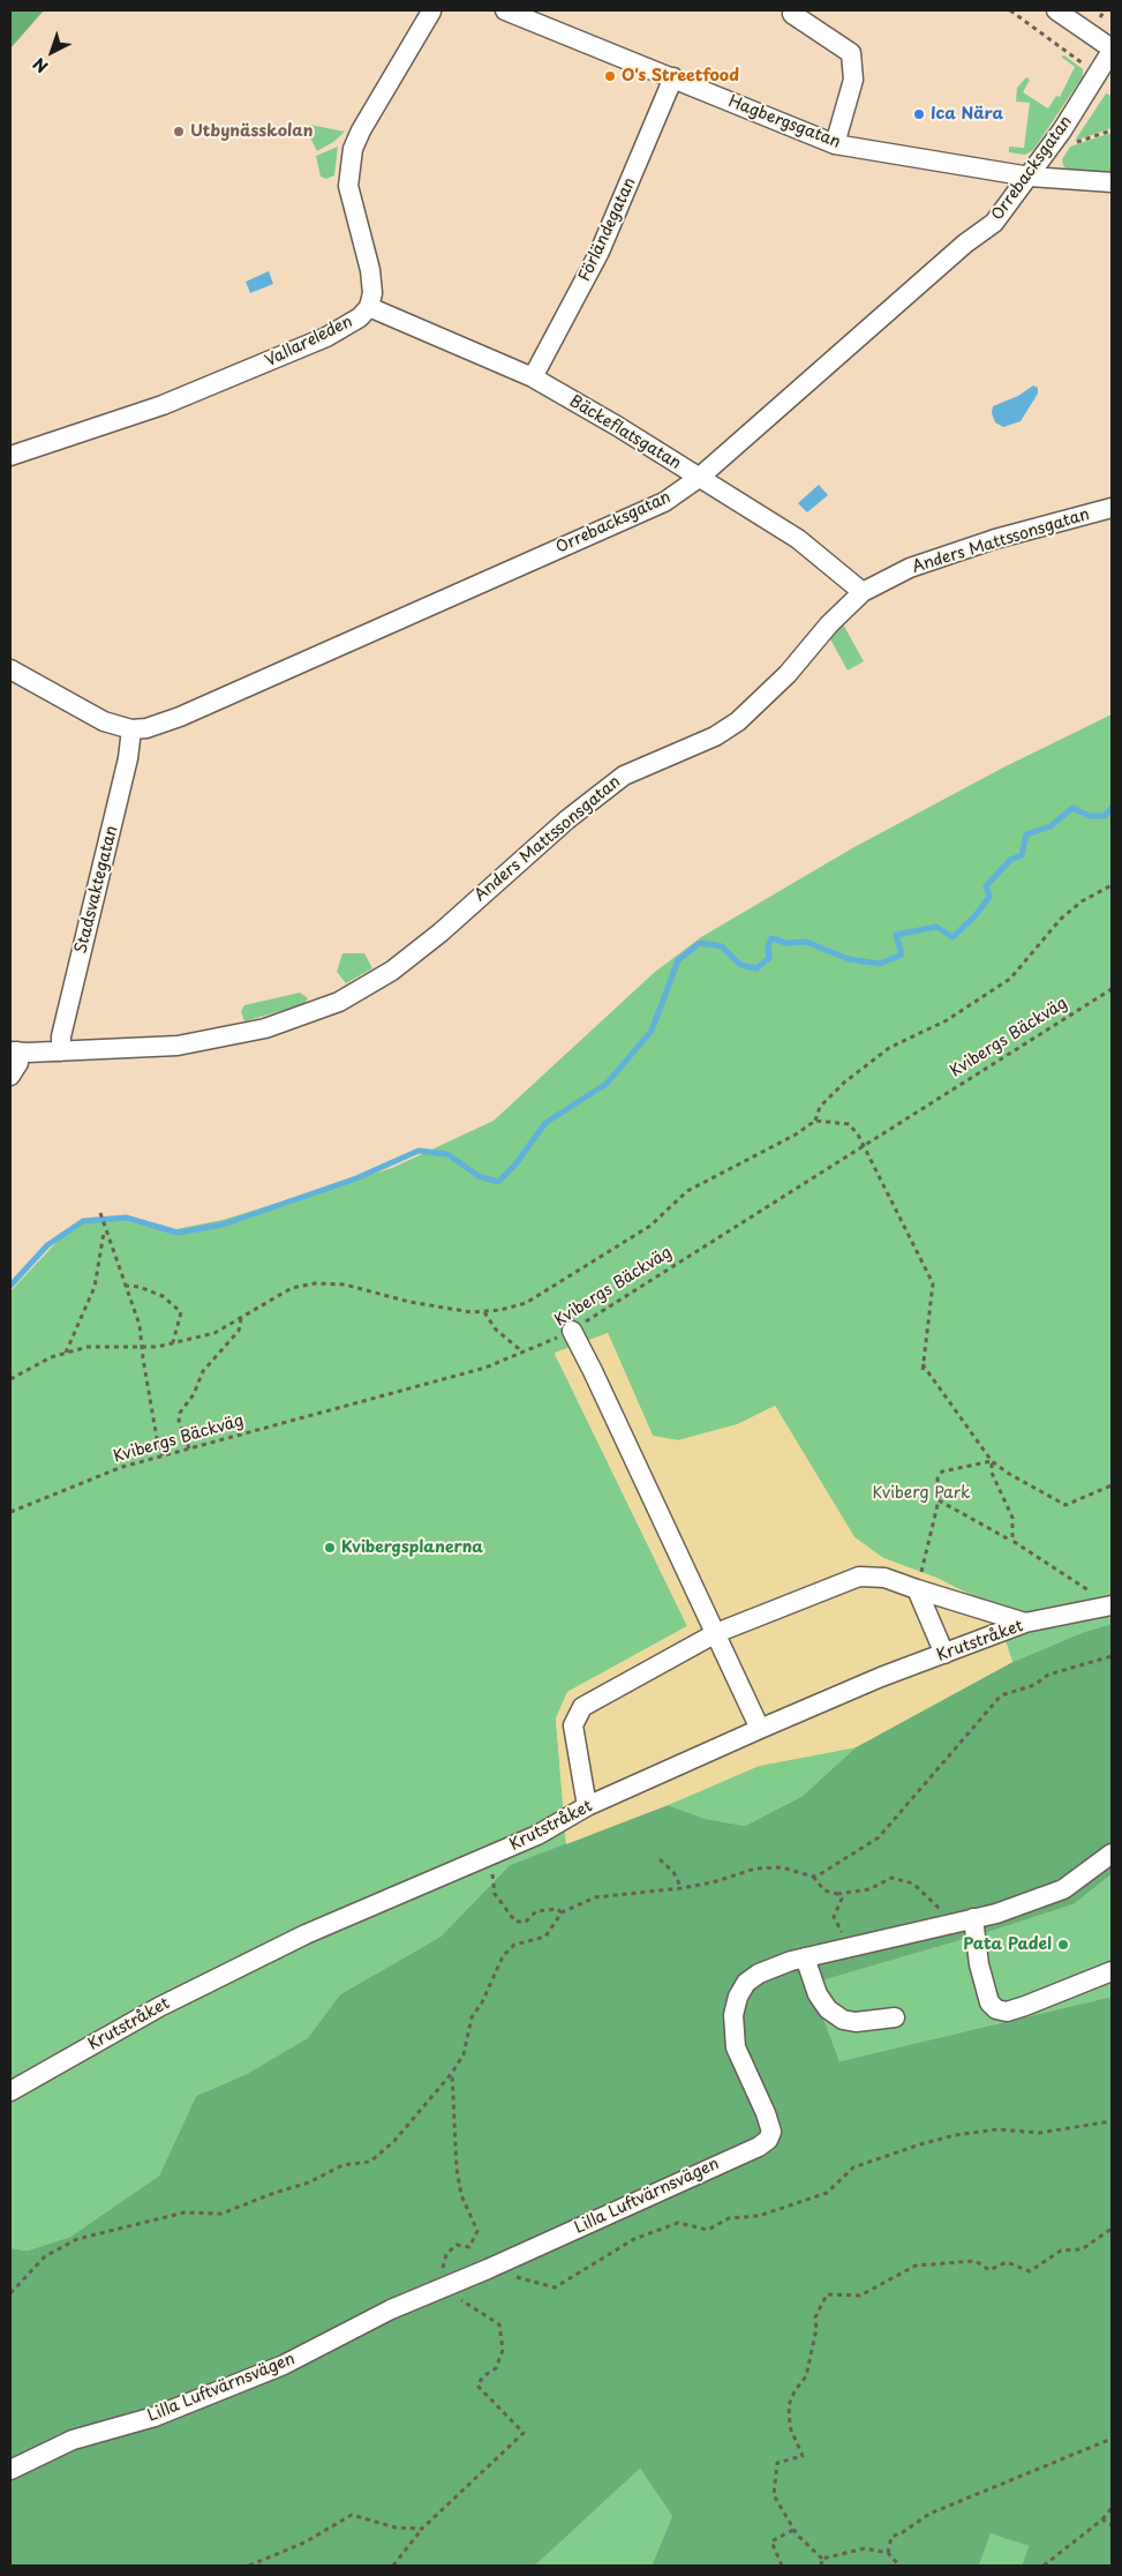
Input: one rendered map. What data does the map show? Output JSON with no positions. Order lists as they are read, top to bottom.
{
  "streets": {
    "street": [
      "Hagbergsgatan",
      "Orrebacksgatan",
      "Förländegatan",
      "Vallareleden",
      "Bäckeflatsgatan",
      "Anders Mattssonsgatan",
      "Stadsvaktegatan",
      "Krutstråket",
      "Lilla Luftvärnsvägen"
    ],
    "path": ["Kvibergs Bäckväg"]
  },
  "crossings": [
    ["Hagbergsgatan", "Orrebacksgatan"],
    ["Hagbergsgatan", "Förländegatan"],
    ["Orrebacksgatan", "Bäckeflatsgatan"],
    ["Orrebacksgatan", "Stadsvaktegatan"],
    ["Förländegatan", "Bäckeflatsgatan"],
    ["Vallareleden", "Bäckeflatsgatan"],
    ["Bäckeflatsgatan", "Anders Mattssonsgatan"],
    ["Anders Mattssonsgatan", "Stadsvaktegatan"]
  ],
  "parks": ["Kviberg Park"],
  "places": [
    "O's Streetfood",
    "Ica Nära",
    "Utbynässkolan",
    "Kvibergsplanerna",
    "Pata Padel"
  ],
  "north": "bottom left"
}
